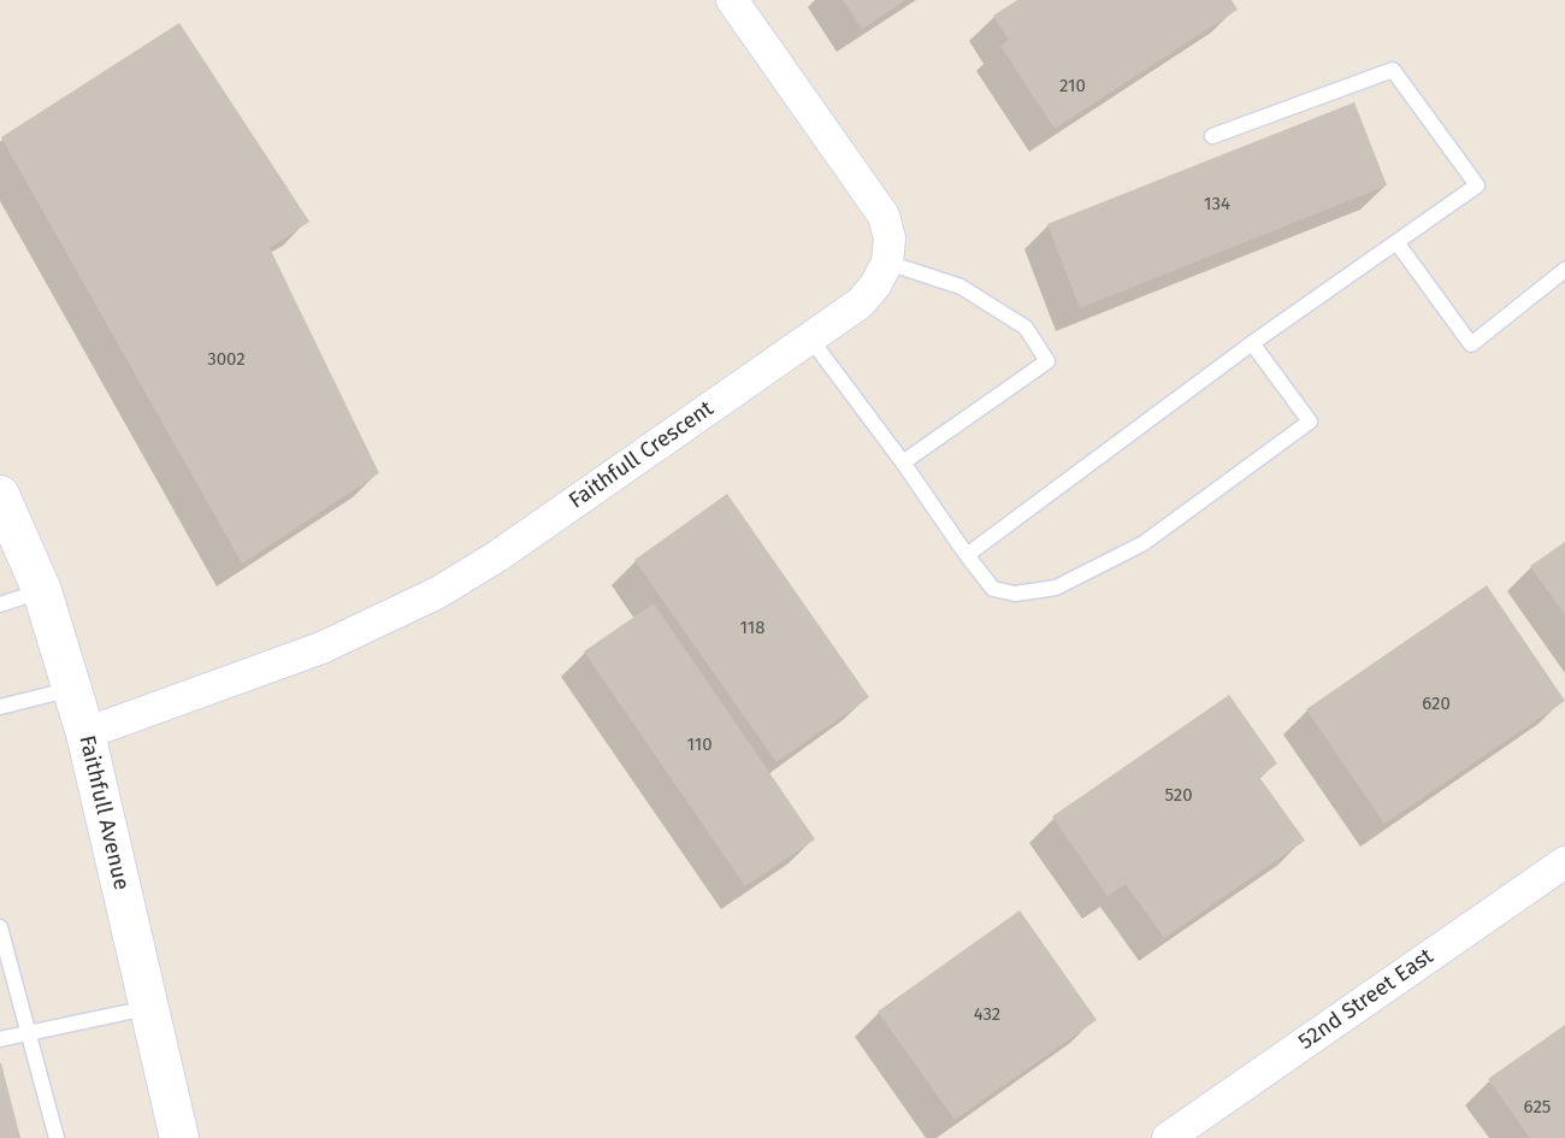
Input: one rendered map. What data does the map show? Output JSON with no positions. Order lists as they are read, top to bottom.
{
  "streets": {
    "street": ["Faithfull Crescent", "Faithfull Avenue", "52nd Street East"]
  },
  "crossings": [
    ["Faithfull Crescent", "Faithfull Avenue"]
  ],
  "house_numbers": [
    "210",
    "134",
    "3002",
    "118",
    "620",
    "110",
    "520",
    "432",
    "625"
  ]
}
